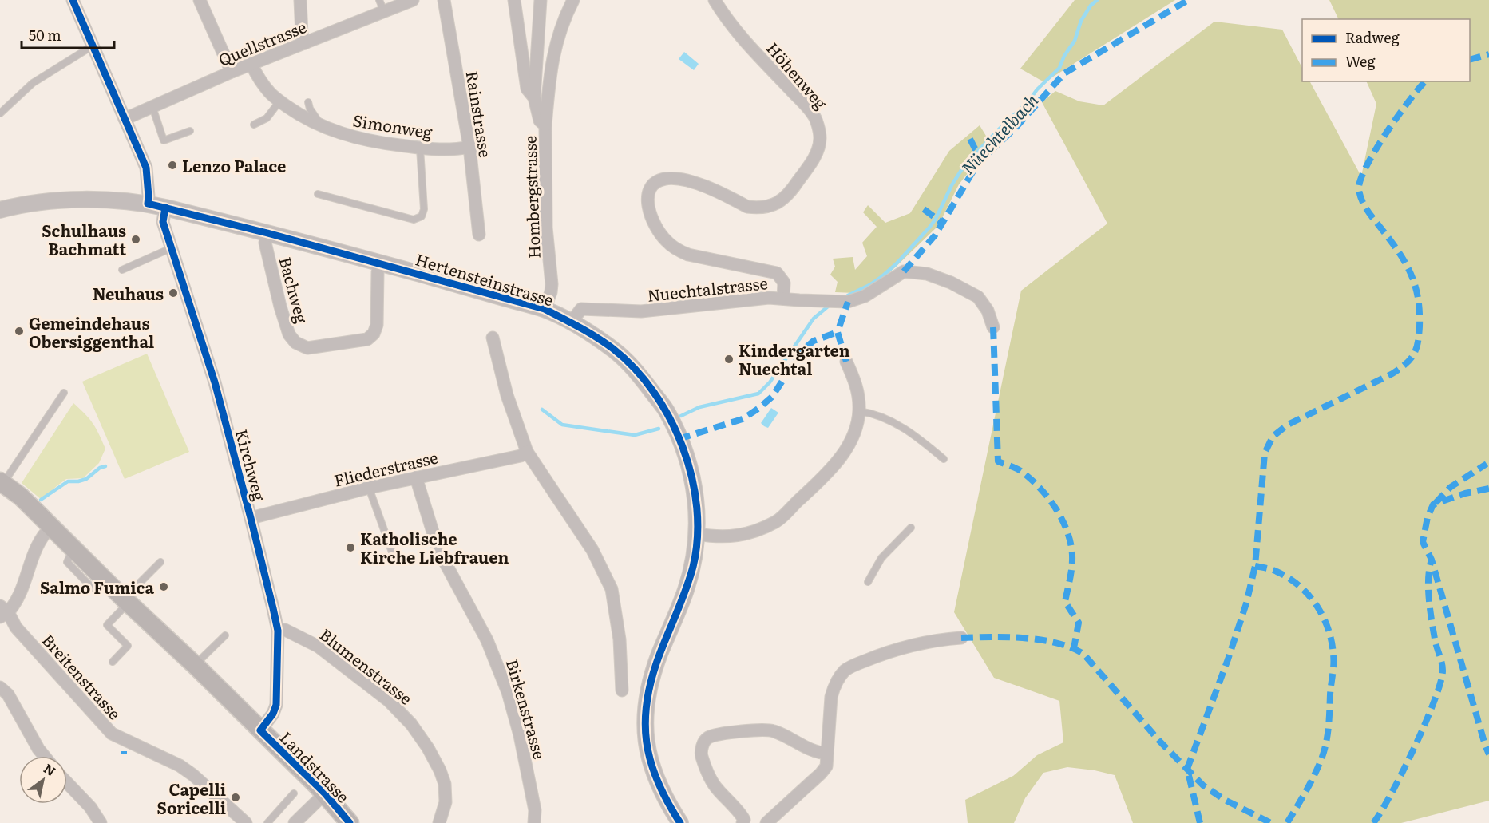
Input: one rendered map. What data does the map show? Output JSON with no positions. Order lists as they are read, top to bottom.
{
  "streets": {
    "main road": ["Landstrasse"],
    "street": [
      "Quellstrasse",
      "Höhenweg",
      "Rainstrasse",
      "Simonweg",
      "Hombergstrasse",
      "Hertensteinstrasse",
      "Nuechtalstrasse",
      "Bachweg",
      "Kirchweg",
      "Fliederstrasse",
      "Blumenstrasse",
      "Breitenstrasse",
      "Birkenstrasse"
    ]
  },
  "crossings": [
    ["Quellstrasse", "Simonweg"],
    ["Höhenweg", "Nuechtalstrasse"],
    ["Rainstrasse", "Simonweg"],
    ["Hombergstrasse", "Hertensteinstrasse"],
    ["Hertensteinstrasse", "Nuechtalstrasse"],
    ["Hertensteinstrasse", "Bachweg"],
    ["Hertensteinstrasse", "Kirchweg"],
    ["Kirchweg", "Fliederstrasse"],
    ["Kirchweg", "Blumenstrasse"],
    ["Kirchweg", "Landstrasse"],
    ["Fliederstrasse", "Birkenstrasse"],
    ["Breitenstrasse", "Landstrasse"]
  ],
  "water": ["Nüechtelbach"],
  "places": [
    "Lenzo Palace",
    "Schulhaus Bachmatt",
    "Neuhaus",
    "Gemeindehaus Obersiggenthal",
    "Kindergarten Nuechtal",
    "Katholische Kirche Liebfrauen",
    "Salmo Fumica",
    "Capelli Soricelli"
  ],
  "legend": ["Radweg", "Weg"],
  "scale_bar": "50 m",
  "north": "top right"
}
